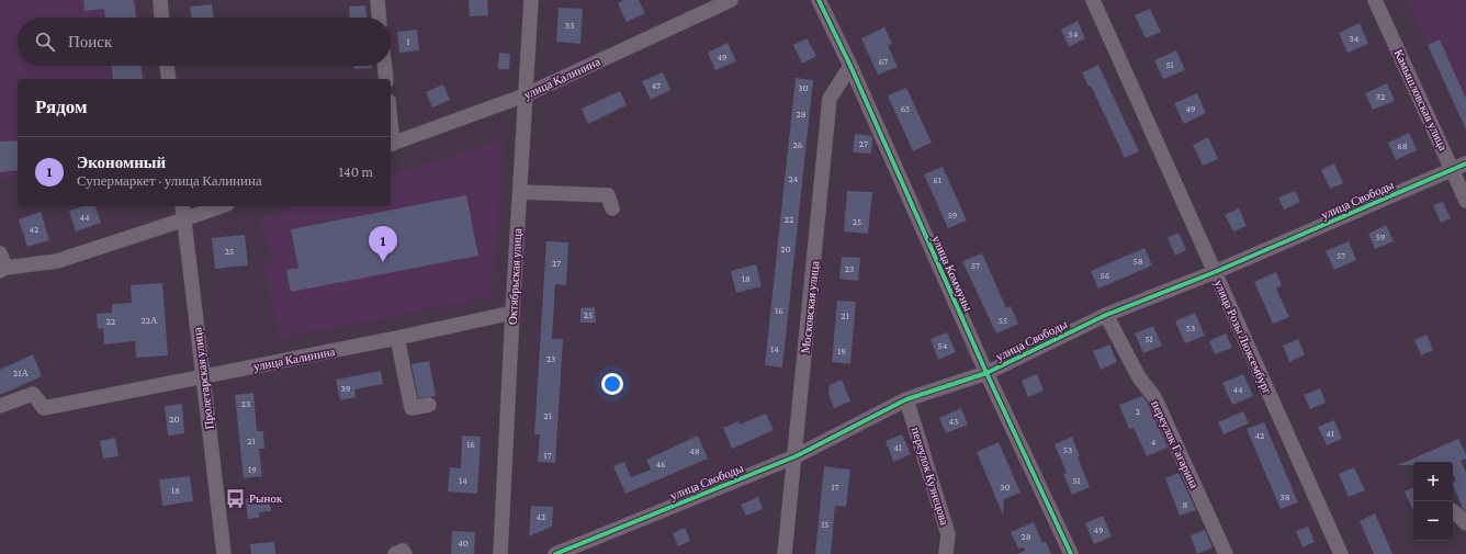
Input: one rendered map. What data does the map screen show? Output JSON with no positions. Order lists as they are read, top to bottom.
{
  "streets": {
    "street": [
      "улица Калинина",
      "Камышловская улица",
      "улица Свободы",
      "улица Коммуны",
      "Октябрьская улица",
      "Московская улица",
      "улица Розы Люксембург",
      "Пролетарская улица",
      "переулок Гагарина",
      "переулок Кузнецова"
    ]
  },
  "crossings": [
    ["улица Калинина", "Октябрьская улица"],
    ["улица Калинина", "Пролетарская улица"],
    ["Камышловская улица", "улица Свободы"],
    ["улица Свободы", "улица Коммуны"],
    ["улица Свободы", "Московская улица"],
    ["улица Свободы", "улица Розы Люксембург"],
    ["улица Свободы", "переулок Гагарина"],
    ["улица Свободы", "переулок Кузнецова"],
    ["улица Коммуны", "Московская улица"]
  ],
  "places": {
    "bus stop": ["Рынок"]
  },
  "house_numbers": [
    "33",
    "54",
    "34",
    "1",
    "49",
    "67",
    "51",
    "47",
    "30",
    "32",
    "65",
    "49",
    "28",
    "27",
    "26",
    "68",
    "24",
    "61",
    "59",
    "44",
    "22",
    "25",
    "42",
    "59",
    "20",
    "25",
    "57",
    "58",
    "27",
    "57",
    "23",
    "56",
    "18",
    "16",
    "25",
    "21",
    "22А",
    "55",
    "22",
    "53",
    "51",
    "54",
    "14",
    "19",
    "23",
    "21А",
    "39",
    "44",
    "23",
    "2",
    "21",
    "20",
    "43",
    "41",
    "42",
    "21",
    "4",
    "16",
    "41",
    "53",
    "48",
    "17",
    "46",
    "19",
    "14",
    "51",
    "17",
    "30",
    "18",
    "38",
    "8",
    "42",
    "15",
    "49",
    "28",
    "40"
  ],
  "page": {
    "search": "Поиск",
    "heading": "Рядом",
    "list": [
      {
        "mark": "1",
        "name": "Экономный",
        "note": "Супермаркет · улица Калинина",
        "value": "140 m"
      }
    ],
    "pins": "1",
    "map_buttons": ["+", "−"]
  }
}
